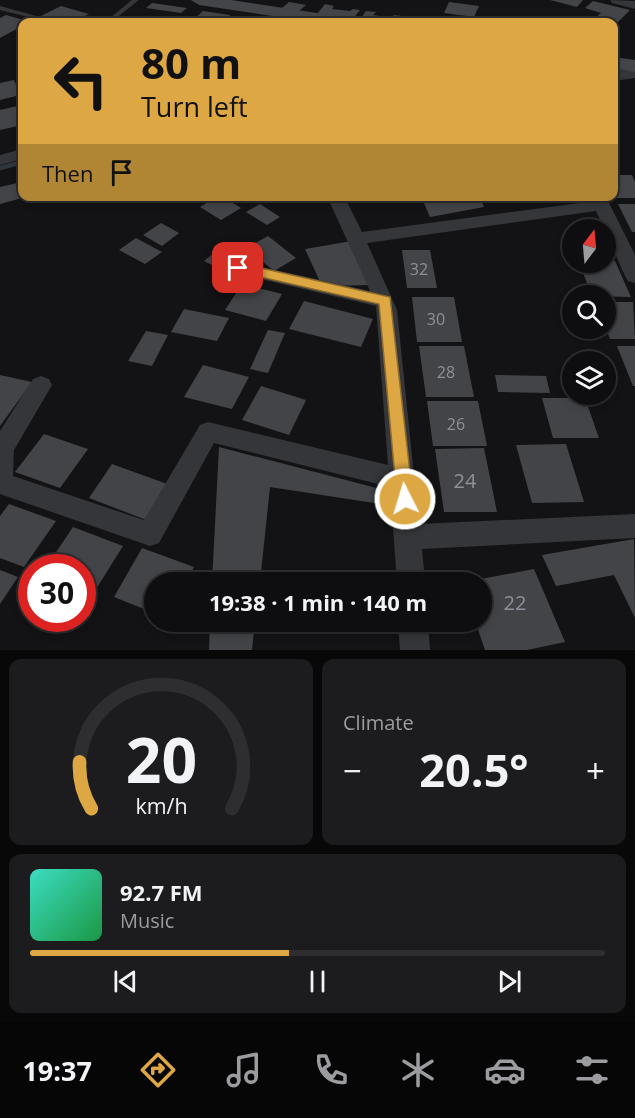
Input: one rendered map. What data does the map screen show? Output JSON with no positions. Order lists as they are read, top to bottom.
{
  "house_numbers": [
    "32",
    "30",
    "28",
    "26",
    "24",
    "22"
  ],
  "north": "top",
  "page": {
    "turn": ["80 m", "Turn left"],
    "then": "Then",
    "limit": "30",
    "trip": "19:38 · 1 min · 140 m",
    "tile": "Climate",
    "heat": ["−", "20.5°", "+"],
    "song": ["92.7 FM", "Music"],
    "tabs": "19:37",
    "gauge": ["20", "km/h"]
  }
}
